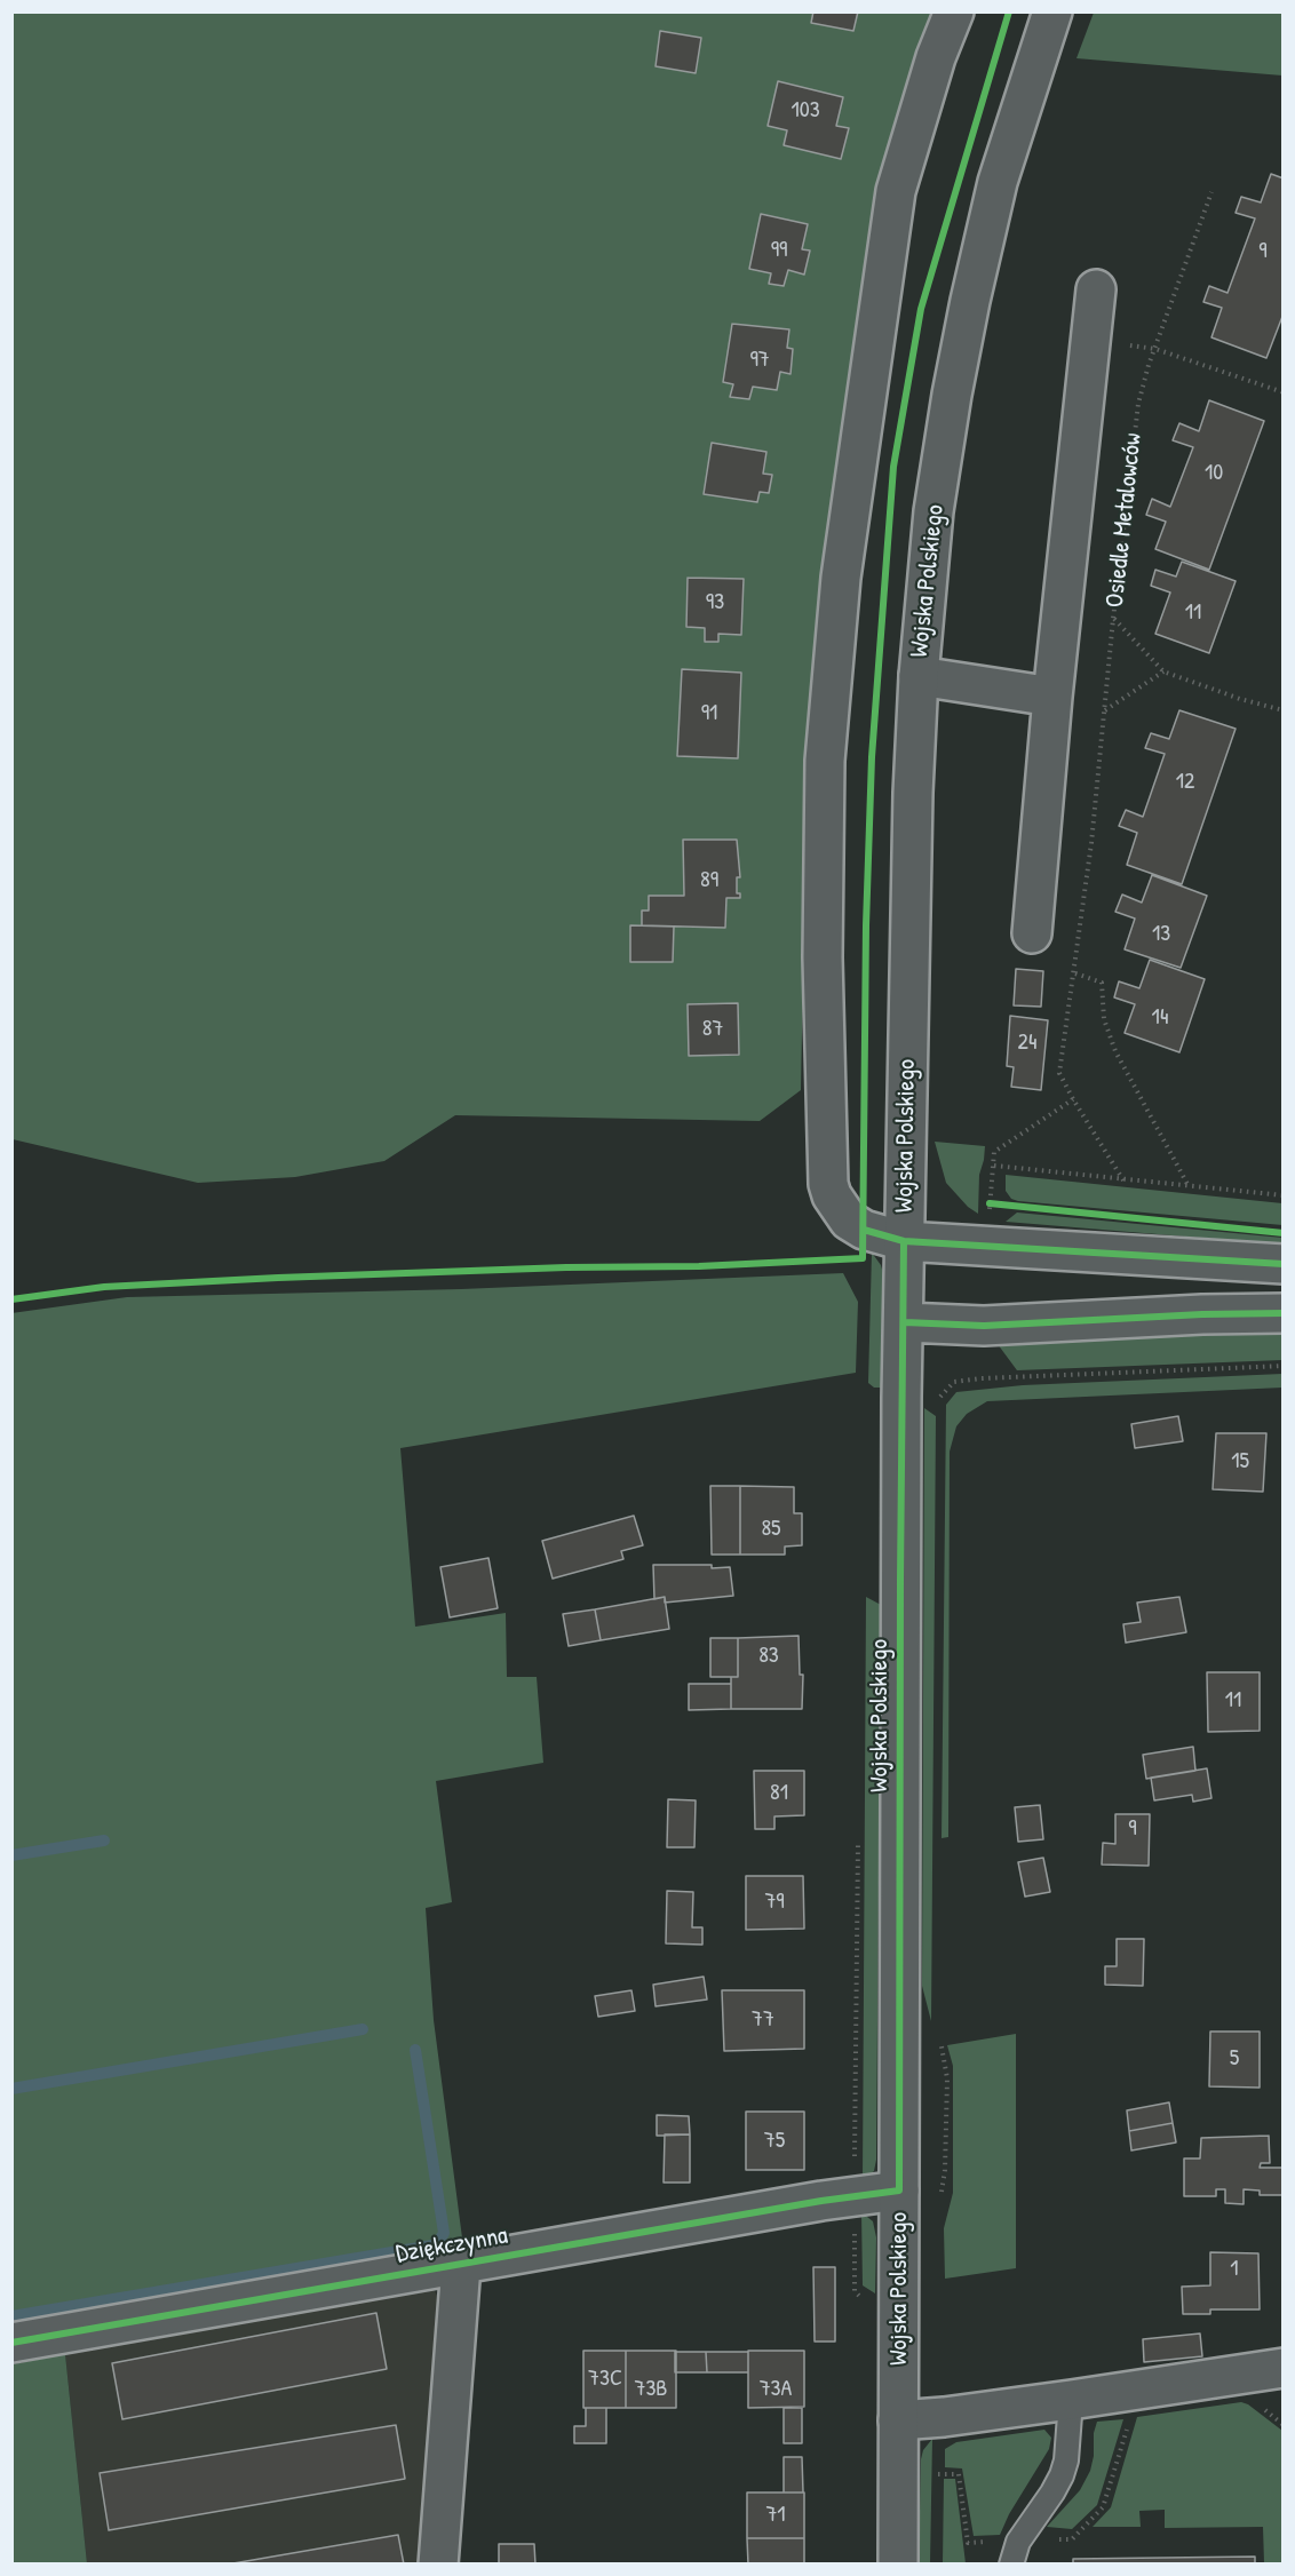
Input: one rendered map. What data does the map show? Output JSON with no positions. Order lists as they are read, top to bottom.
{
  "streets": {
    "street": ["Osiedle Metalowców", "Wojska Polskiego", "Dziękczynna"]
  },
  "crossings": [
    ["Wojska Polskiego", "Dziękczynna"]
  ],
  "house_numbers": [
    "103",
    "99",
    "9",
    "97",
    "10",
    "93",
    "11",
    "91",
    "12",
    "89",
    "13",
    "14",
    "87",
    "24",
    "15",
    "85",
    "83",
    "11",
    "81",
    "9",
    "79",
    "77",
    "5",
    "75",
    "1",
    "73C",
    "73B",
    "73A",
    "71"
  ]
}
